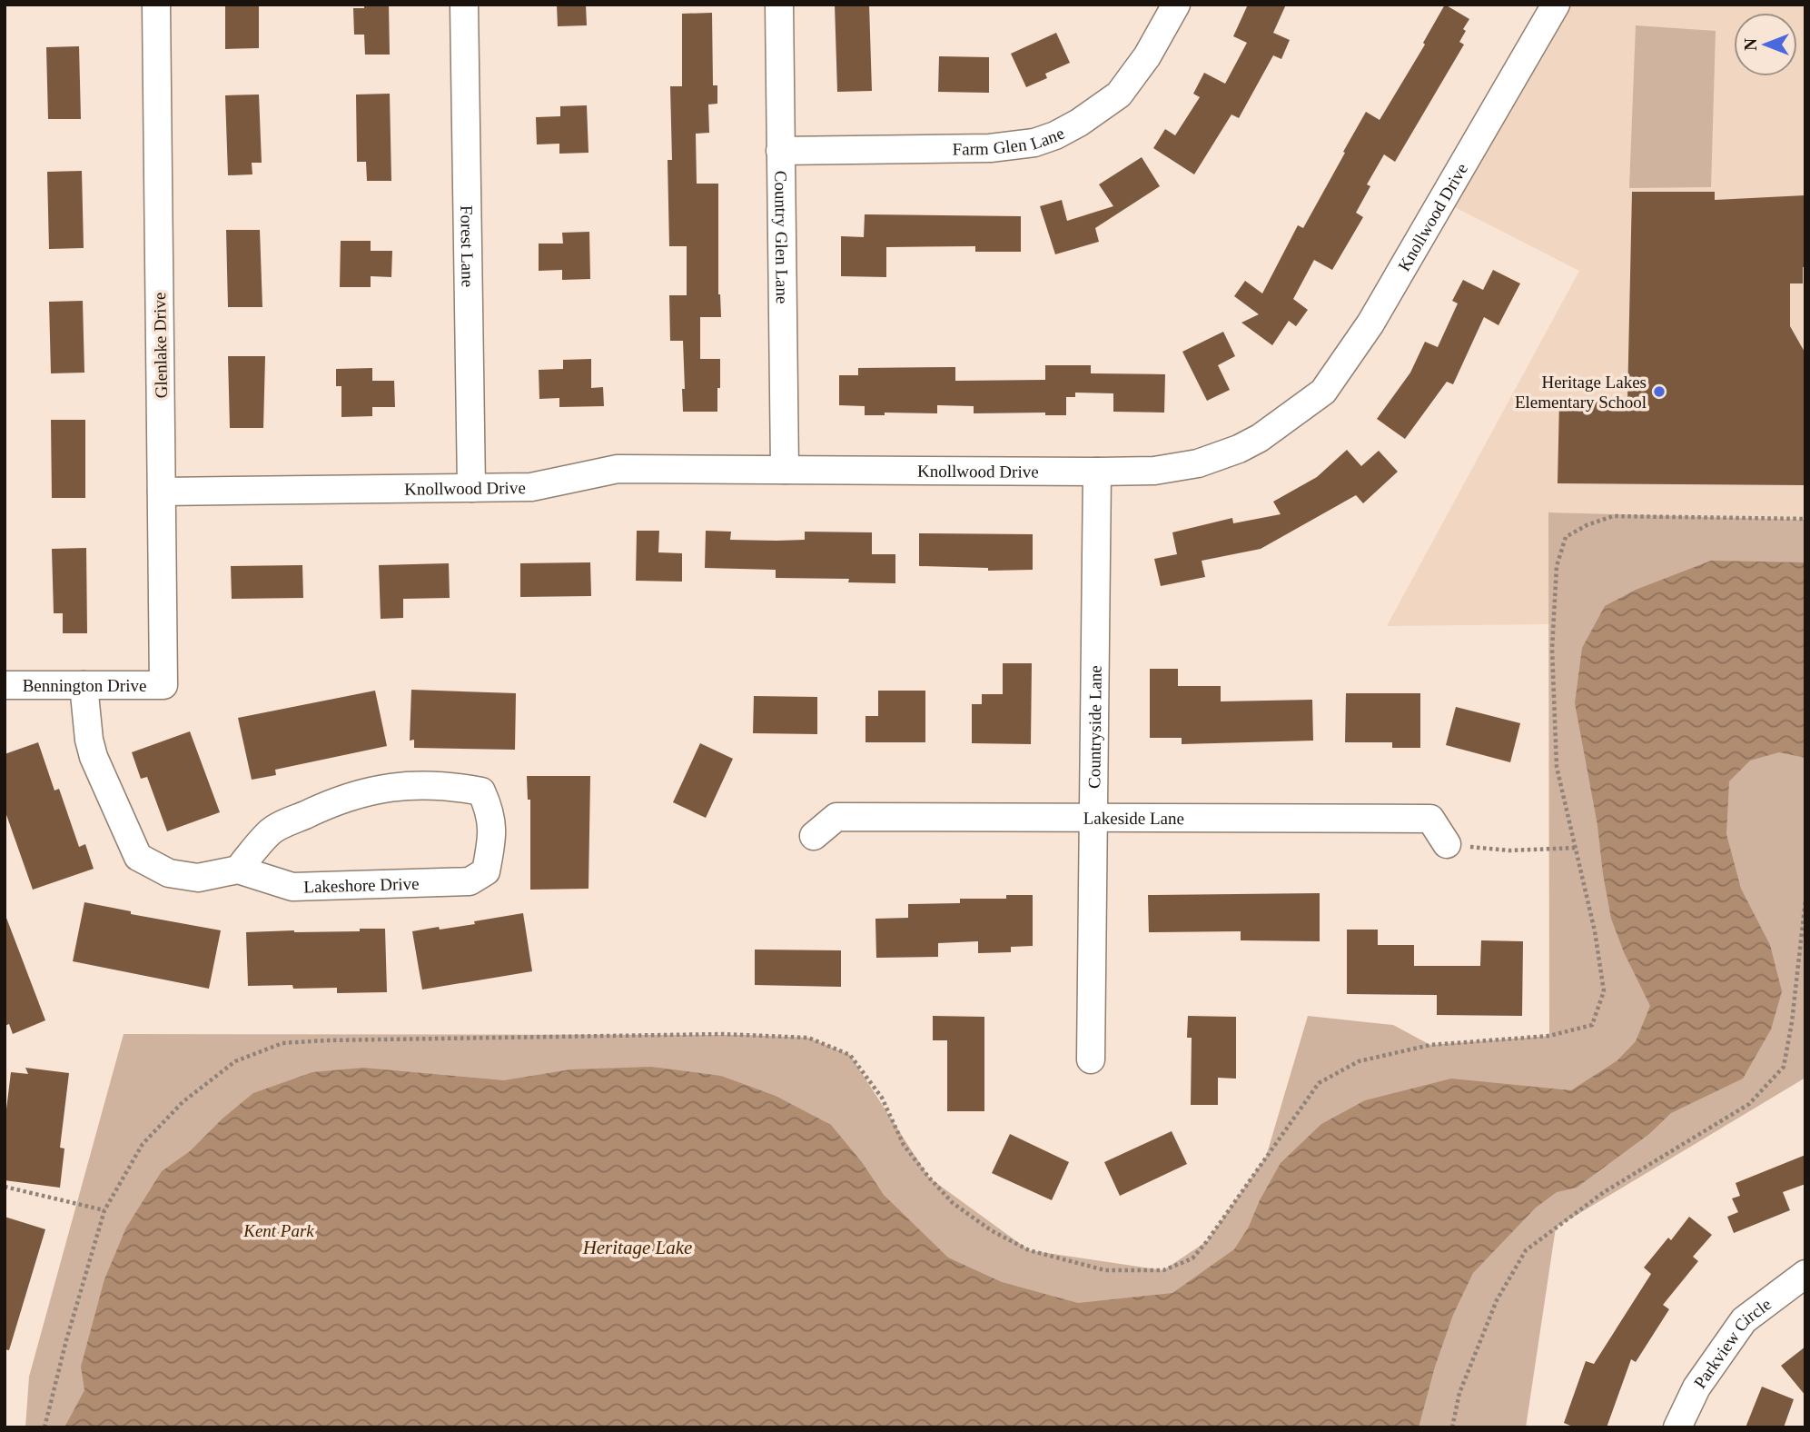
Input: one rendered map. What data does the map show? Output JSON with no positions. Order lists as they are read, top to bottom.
{
  "streets": {
    "street": [
      "Farm Glen Lane",
      "Knollwood Drive",
      "Country Glen Lane",
      "Forest Lane",
      "Glenlake Drive",
      "Bennington Drive",
      "Countryside Lane",
      "Lakeside Lane",
      "Lakeshore Drive",
      "Parkview Circle"
    ]
  },
  "crossings": [
    ["Farm Glen Lane", "Country Glen Lane"],
    ["Knollwood Drive", "Country Glen Lane"],
    ["Knollwood Drive", "Forest Lane"],
    ["Knollwood Drive", "Glenlake Drive"],
    ["Knollwood Drive", "Countryside Lane"],
    ["Glenlake Drive", "Bennington Drive"],
    ["Countryside Lane", "Lakeside Lane"]
  ],
  "water": ["Heritage Lake"],
  "parks": ["Kent Park"],
  "places": ["Heritage Lakes Elementary School"],
  "north": "left"
}
